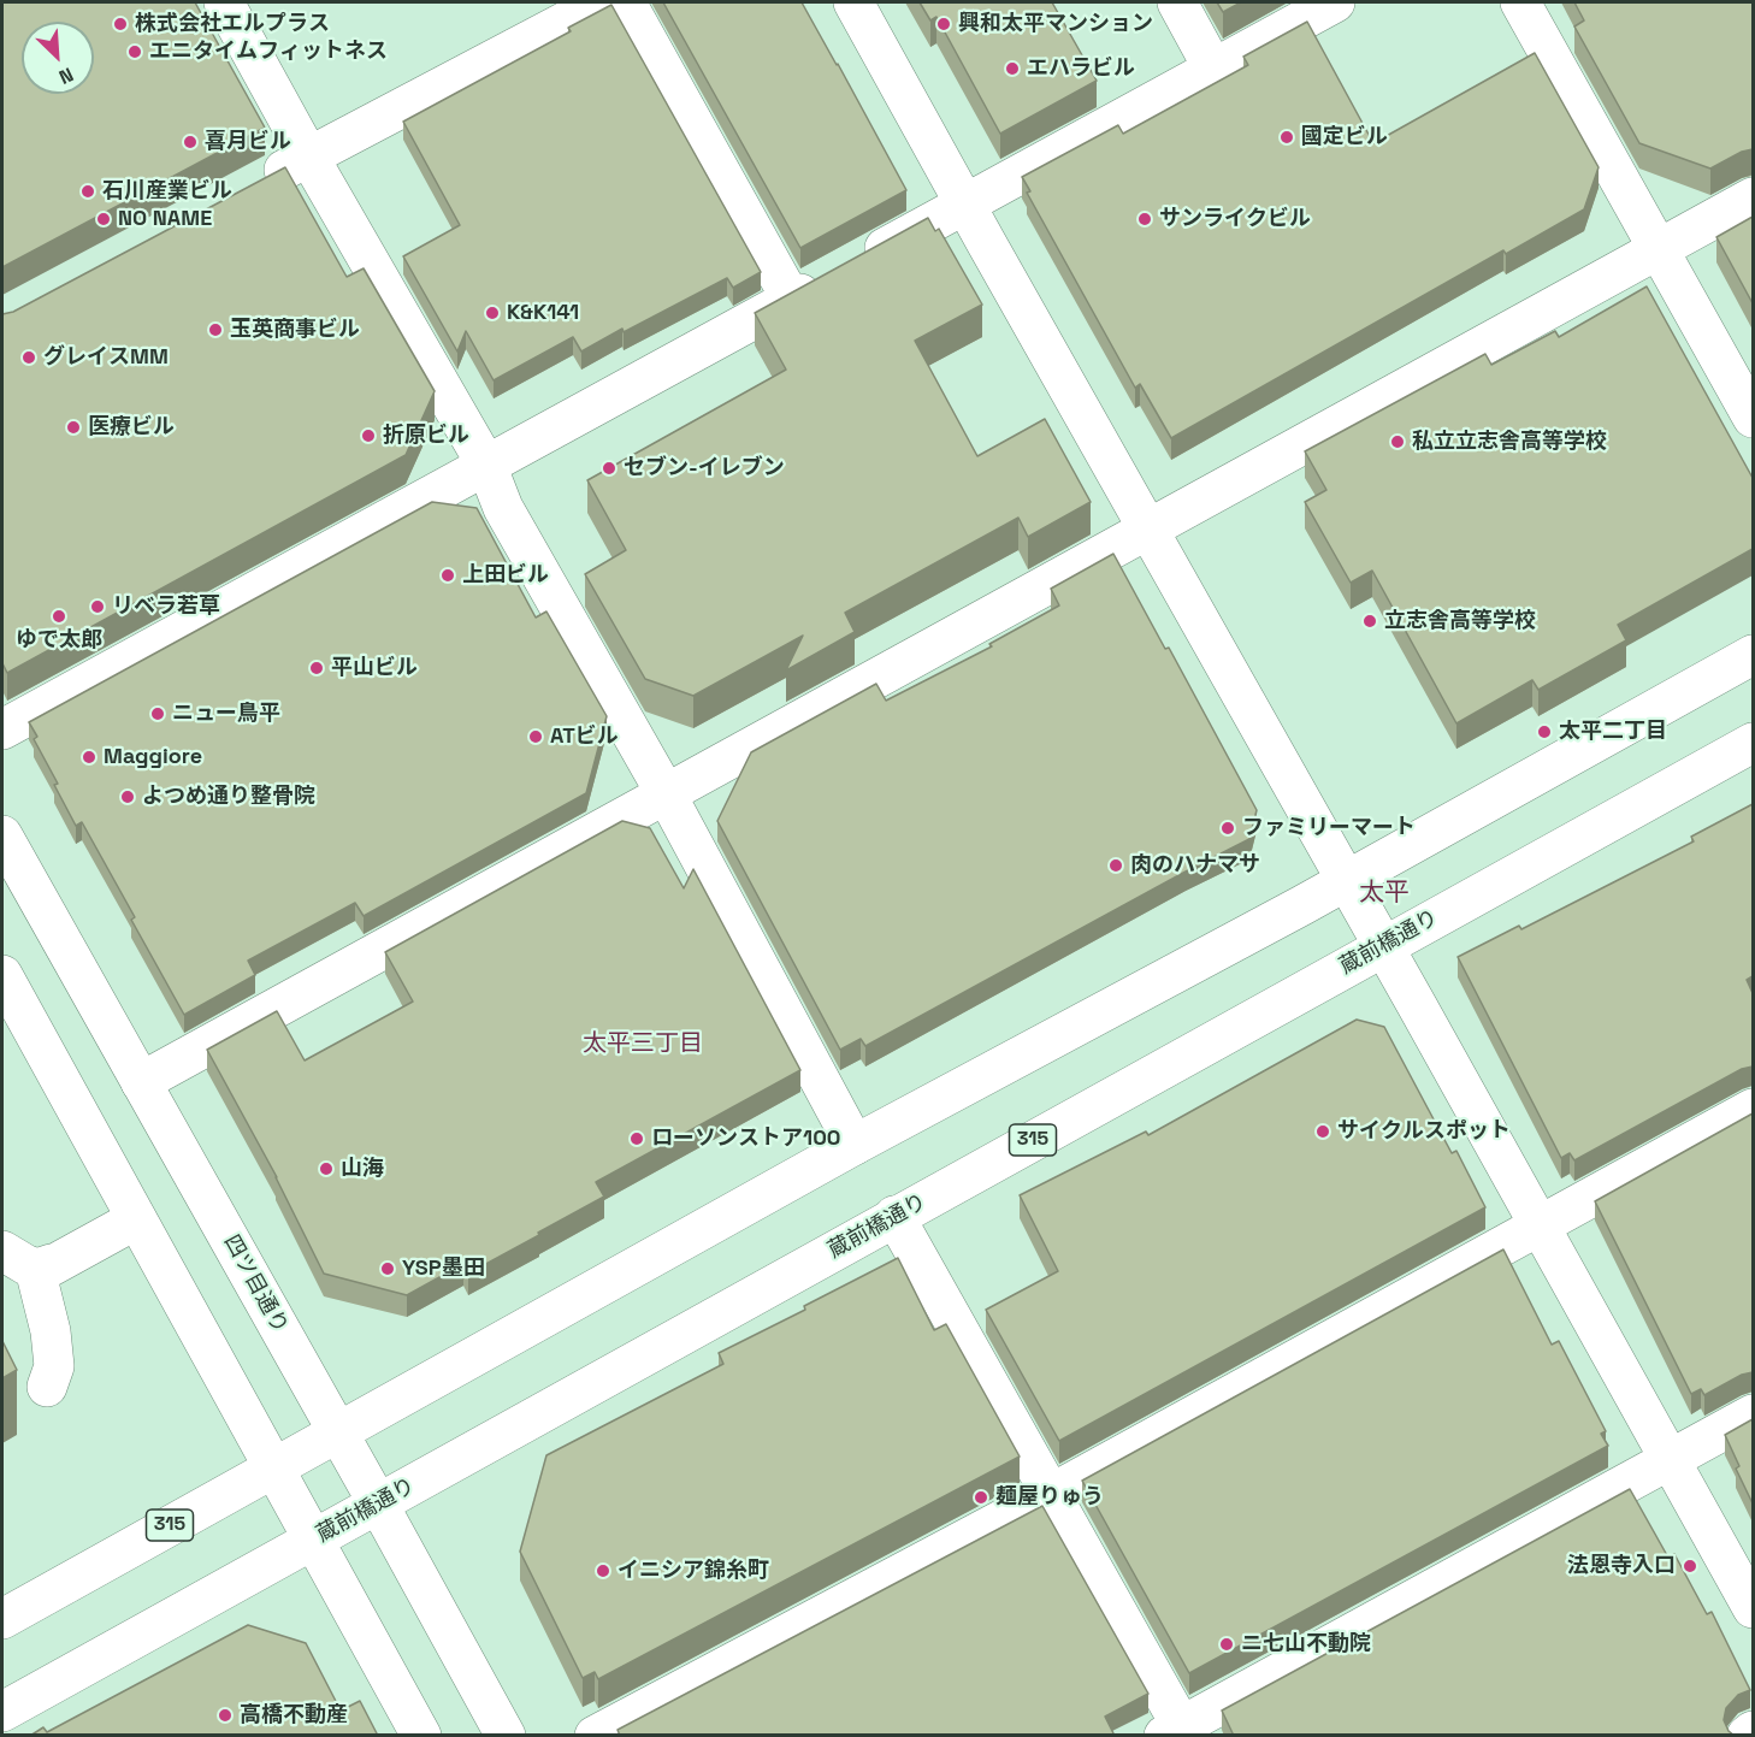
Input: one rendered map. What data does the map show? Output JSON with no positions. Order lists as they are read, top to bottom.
{
  "streets": {
    "street": ["蔵前橋通り", "315", "四ツ目通り"]
  },
  "crossings": [
    ["蔵前橋通り", "四ツ目通り"],
    ["315", "四ツ目通り"]
  ],
  "districts": ["太平", "太平三丁目"],
  "places": [
    "株式会社エルプラス",
    "興和太平マンション",
    "エニタイムフィットネス",
    "エハラビル",
    "國定ビル",
    "喜月ビル",
    "石川産業ビル",
    "NO NAME",
    "サンライクビル",
    "K&K141",
    "玉英商事ビル",
    "グレイスMM",
    "医療ビル",
    "折原ビル",
    "私立立志舎高等学校",
    "セブン-イレブン",
    "上田ビル",
    "リベラ若草",
    "ゆで太郎",
    "立志舎高等学校",
    "平山ビル",
    "ニュー鳥平",
    "太平二丁目",
    "ATビル",
    "Maggiore",
    "よつめ通り整骨院",
    "ファミリーマート",
    "肉のハナマサ",
    "サイクルスポット",
    "ローソンストア100",
    "山海",
    "YSP墨田",
    "麺屋りゅう",
    "法恩寺入口",
    "イニシア錦糸町",
    "ニ七山不動院",
    "高橋不動産"
  ],
  "north": "bottom right"
}
